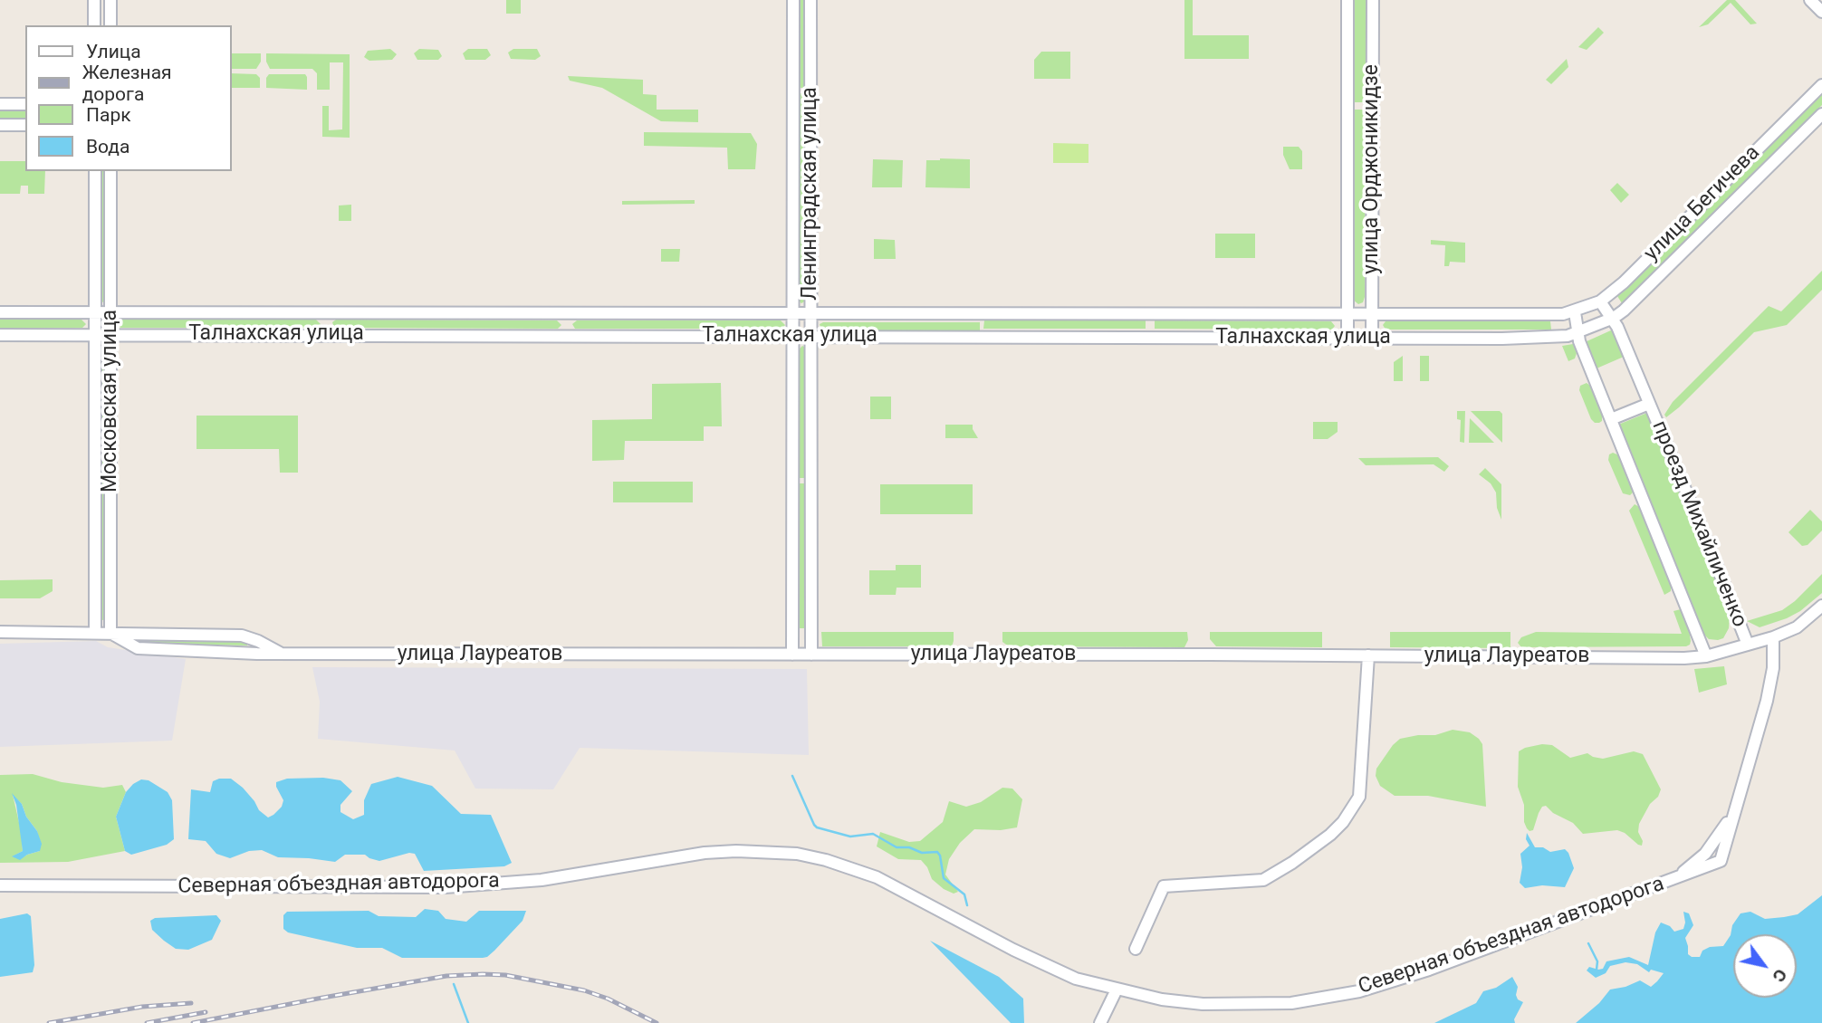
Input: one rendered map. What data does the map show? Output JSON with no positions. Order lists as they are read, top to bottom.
{
  "streets": {
    "street": [
      "улица Орджоникидзе",
      "Ленинградская улица",
      "улица Бегичева",
      "Талнахская улица",
      "Московская улица",
      "проезд Михайличенко",
      "улица Лауреатов",
      "Северная объездная автодорога"
    ]
  },
  "crossings": [
    ["улица Орджоникидзе", "Талнахская улица"],
    ["Ленинградская улица", "Талнахская улица"],
    ["Ленинградская улица", "улица Лауреатов"],
    ["улица Бегичева", "Талнахская улица"],
    ["улица Бегичева", "проезд Михайличенко"],
    ["Талнахская улица", "Московская улица"],
    ["Талнахская улица", "проезд Михайличенко"],
    ["Московская улица", "улица Лауреатов"],
    ["проезд Михайличенко", "улица Лауреатов"],
    ["улица Лауреатов", "Северная объездная автодорога"]
  ],
  "legend": [
    "Улица",
    "Железная дорога",
    "Парк",
    "Вода"
  ],
  "north": "bottom right"
}
